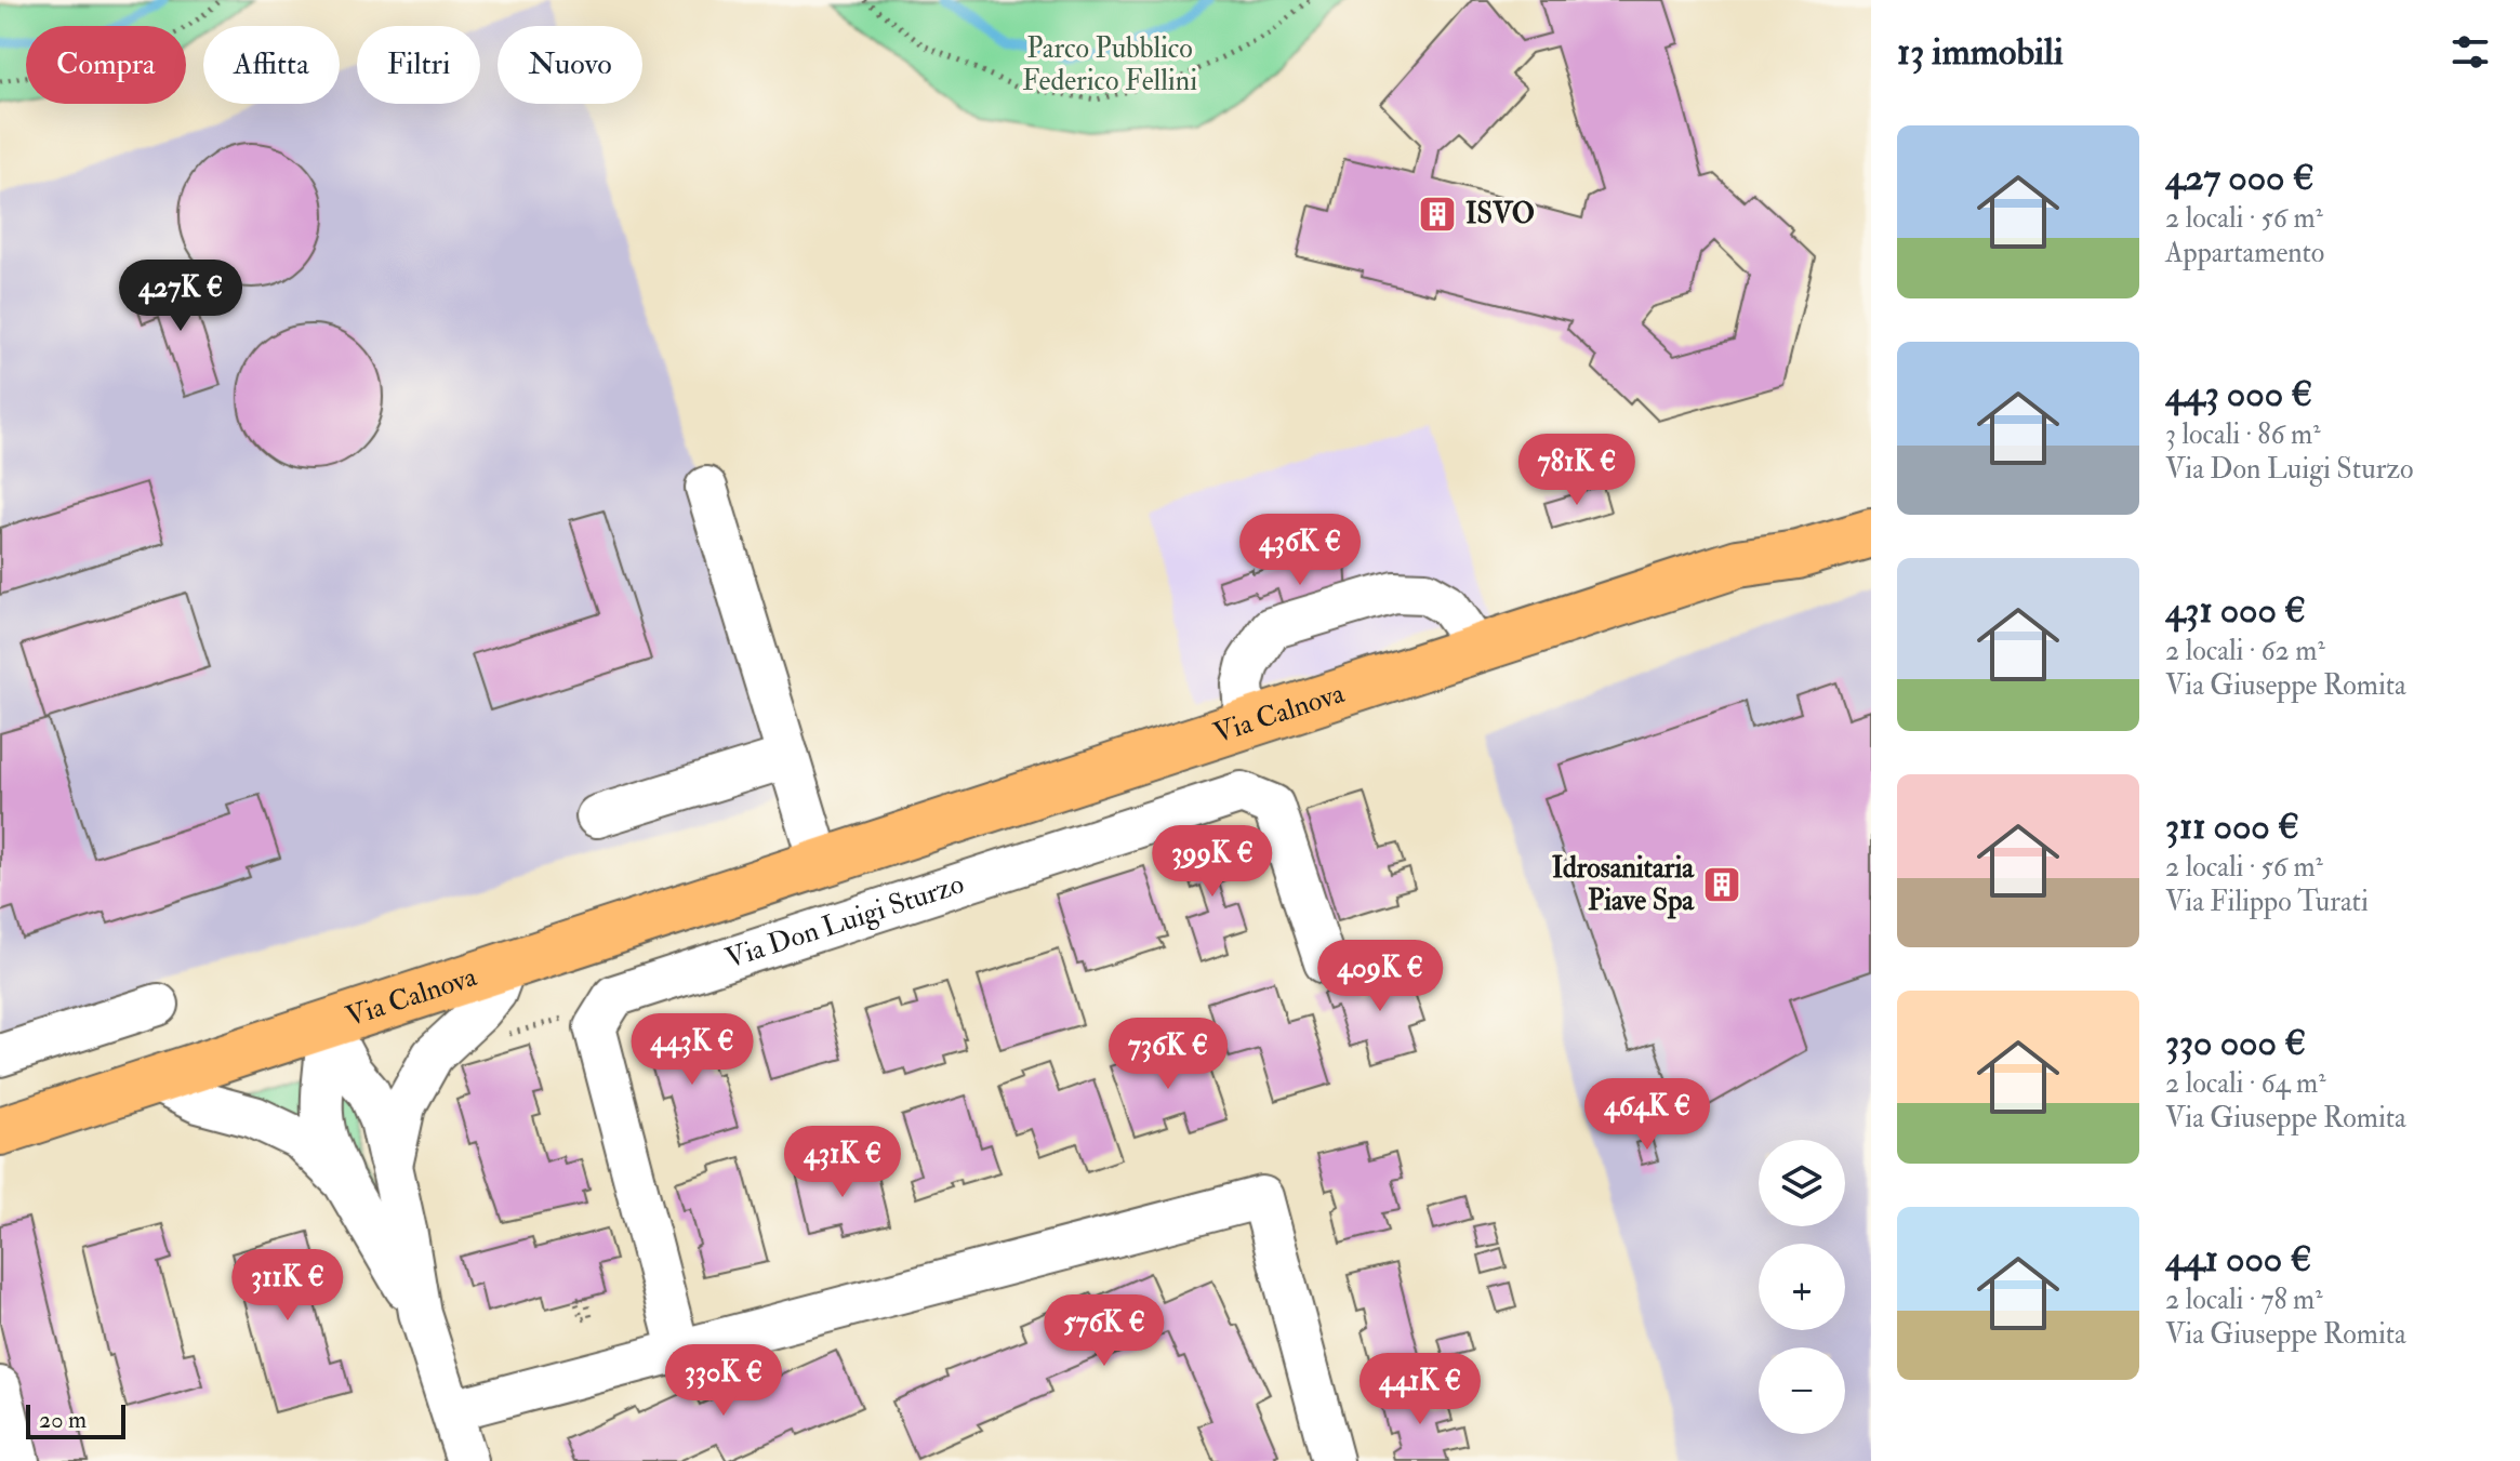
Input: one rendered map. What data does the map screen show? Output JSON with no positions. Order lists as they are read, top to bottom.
{
  "streets": {
    "main road": ["Via Calnova"],
    "street": ["Via Don Luigi Sturzo"]
  },
  "parks": ["Parco Pubblico Federico Fellini"],
  "places": {
    "building": ["ISVO", "Idrosanitaria Piave Spa"]
  },
  "scale_bar": "20 m",
  "page": {
    "heading": "13 immobili",
    "chip": [
      "Compra",
      "Affitta",
      "Filtri",
      "Nuovo"
    ],
    "list": [
      {
        "name": "427 000 €",
        "note": "2 locali · 56 m² · Appartamento"
      },
      {
        "name": "443 000 €",
        "note": "3 locali · 86 m² · Via Don Luigi Sturzo"
      },
      {
        "name": "431 000 €",
        "note": "2 locali · 62 m² · Via Giuseppe Romita"
      },
      {
        "name": "311 000 €",
        "note": "2 locali · 56 m² · Via Filippo Turati"
      },
      {
        "name": "330 000 €",
        "note": "2 locali · 64 m² · Via Giuseppe Romita"
      },
      {
        "name": "441 000 €",
        "note": "2 locali · 78 m² · Via Giuseppe Romita"
      }
    ],
    "price": [
      "427K €",
      "781K €",
      "436K €",
      "399K €",
      "409K €",
      "443K €",
      "736K €",
      "464K €",
      "431K €",
      "311K €",
      "576K €",
      "330K €",
      "441K €"
    ],
    "map_buttons": ["+", "−"],
    "scale": "20 m"
  }
}
